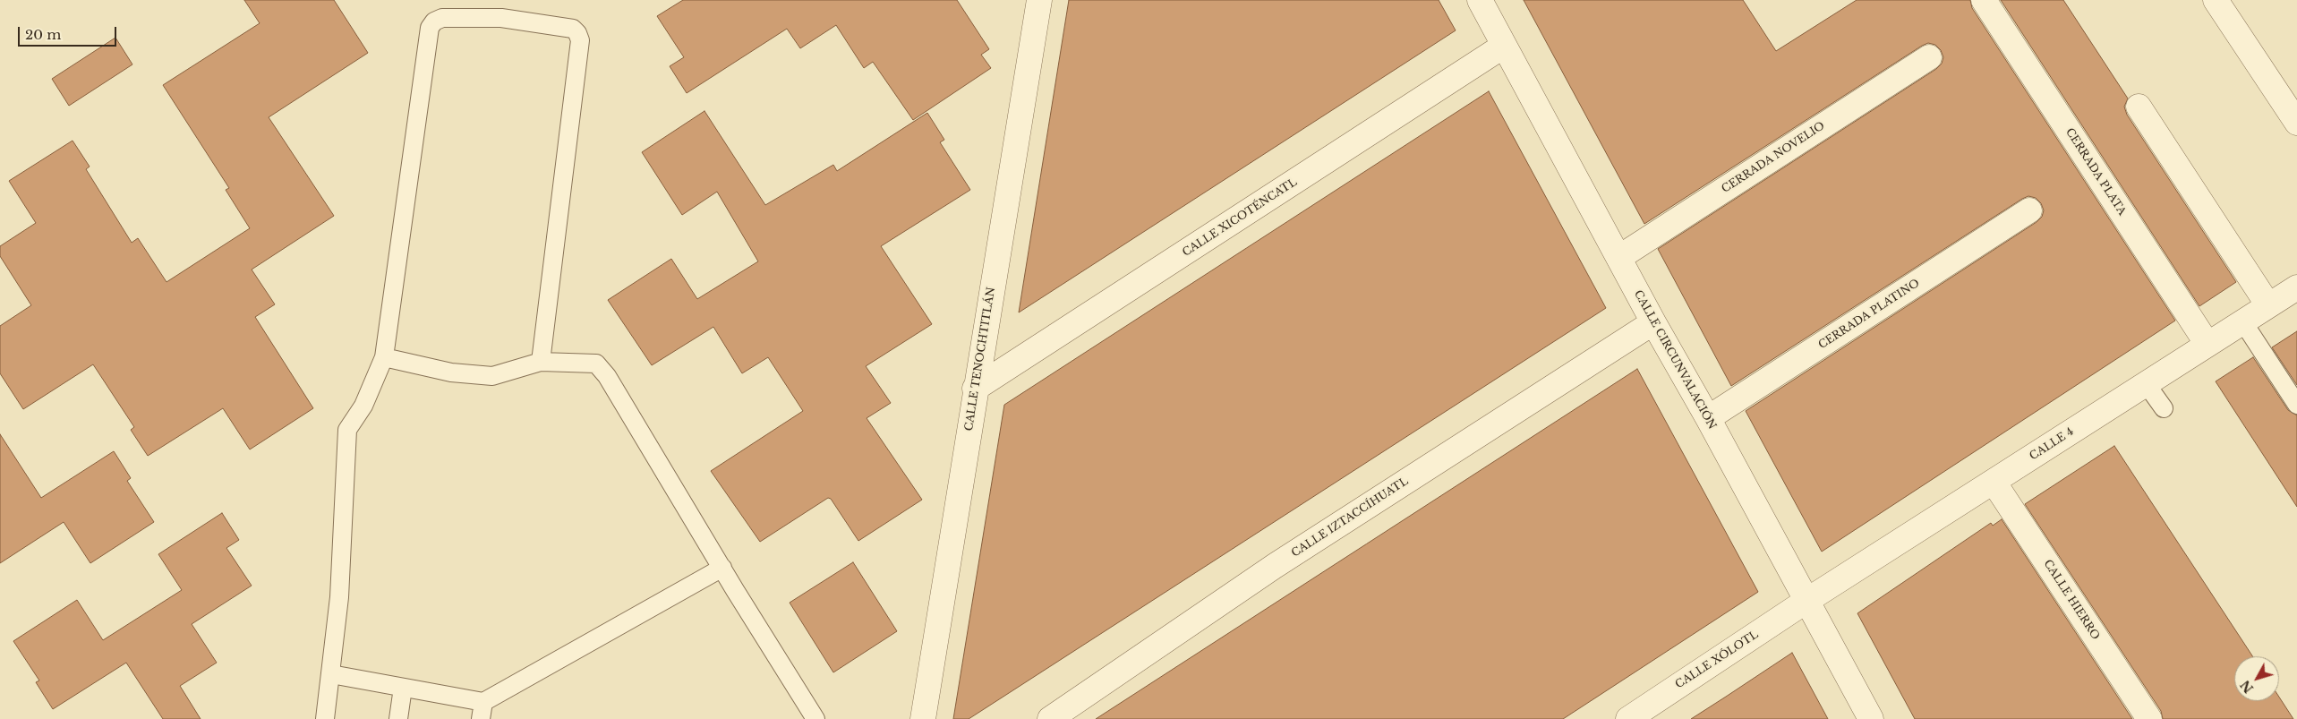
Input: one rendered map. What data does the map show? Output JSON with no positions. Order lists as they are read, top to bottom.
{
  "streets": {
    "street": [
      "CERRADA NOVELIO",
      "CERRADA PLATA",
      "CALLE XICOTÉNCATL",
      "CERRADA PLATINO",
      "CALLE TENOCHTITLÁN",
      "CALLE CIRCUNVALACIÓN",
      "CALLE 4",
      "CALLE IZTACCÍHUATL",
      "CALLE HIERRO",
      "CALLE XÓLOTL"
    ]
  },
  "crossings": [
    ["CERRADA NOVELIO", "CALLE CIRCUNVALACIÓN"],
    ["CERRADA PLATA", "CALLE 4"],
    ["CALLE XICOTÉNCATL", "CALLE TENOCHTITLÁN"],
    ["CALLE XICOTÉNCATL", "CALLE CIRCUNVALACIÓN"],
    ["CERRADA PLATINO", "CALLE CIRCUNVALACIÓN"],
    ["CALLE CIRCUNVALACIÓN", "CALLE 4"],
    ["CALLE CIRCUNVALACIÓN", "CALLE IZTACCÍHUATL"],
    ["CALLE CIRCUNVALACIÓN", "CALLE XÓLOTL"],
    ["CALLE 4", "CALLE HIERRO"],
    ["CALLE 4", "CALLE XÓLOTL"]
  ],
  "scale_bar": "20 m",
  "north": "bottom left"
}
